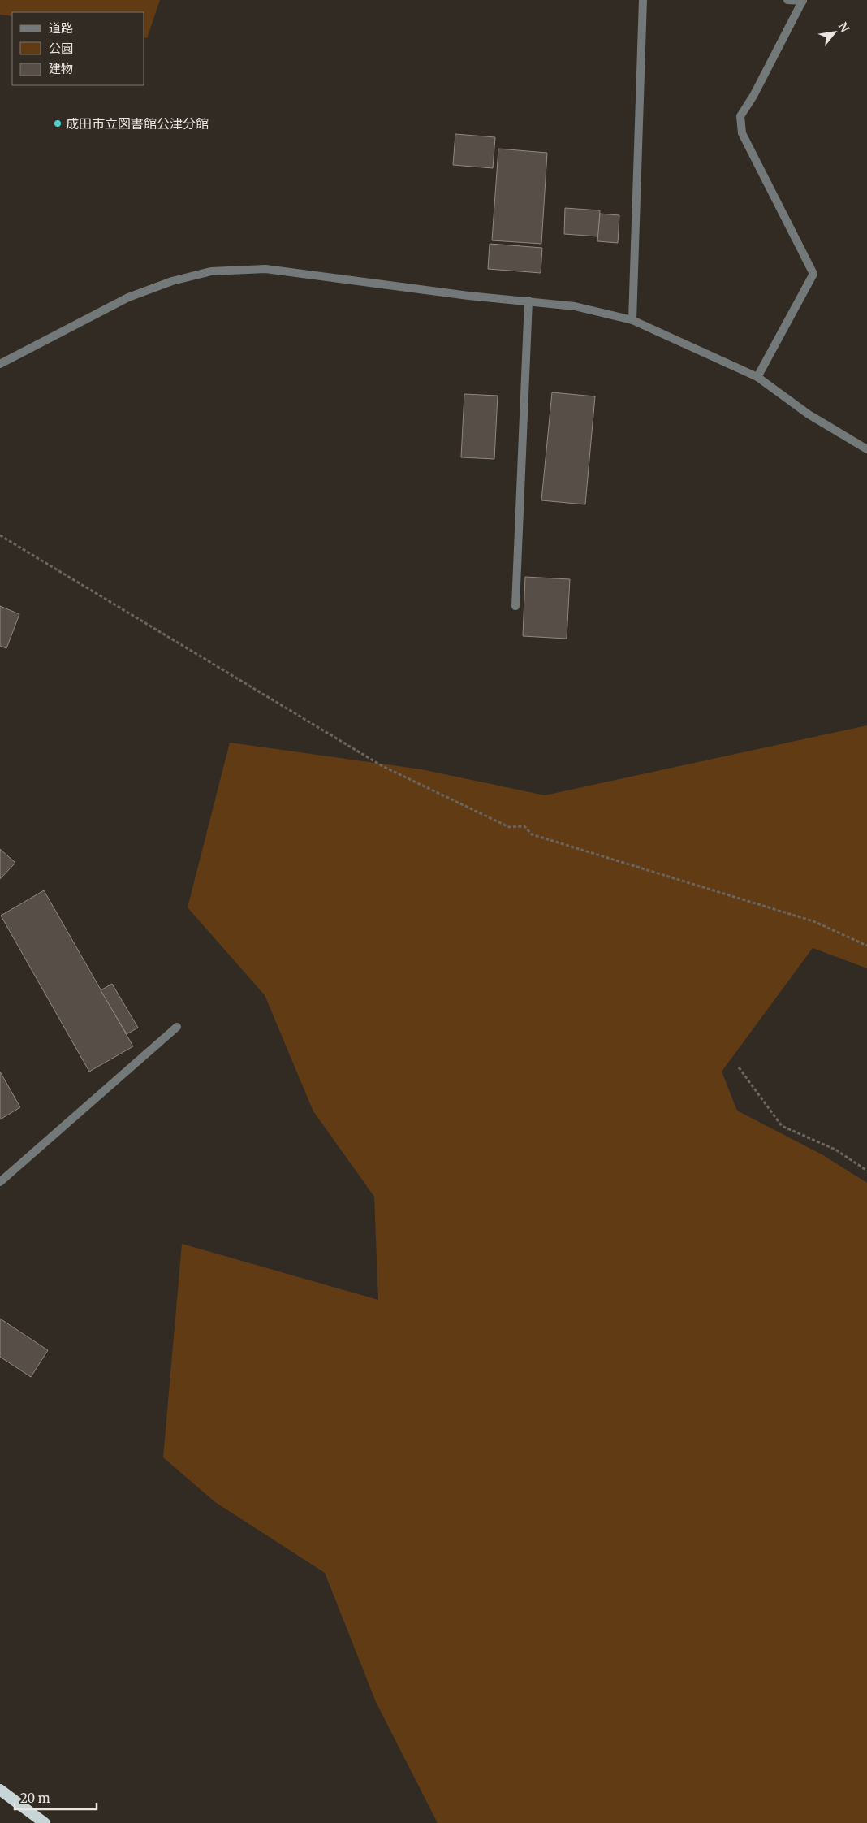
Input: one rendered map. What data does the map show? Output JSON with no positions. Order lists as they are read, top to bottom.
{
  "places": ["成田市立図書館公津分館"],
  "legend": ["道路", "公園", "建物"],
  "scale_bar": "20 m",
  "north": "top right"
}
